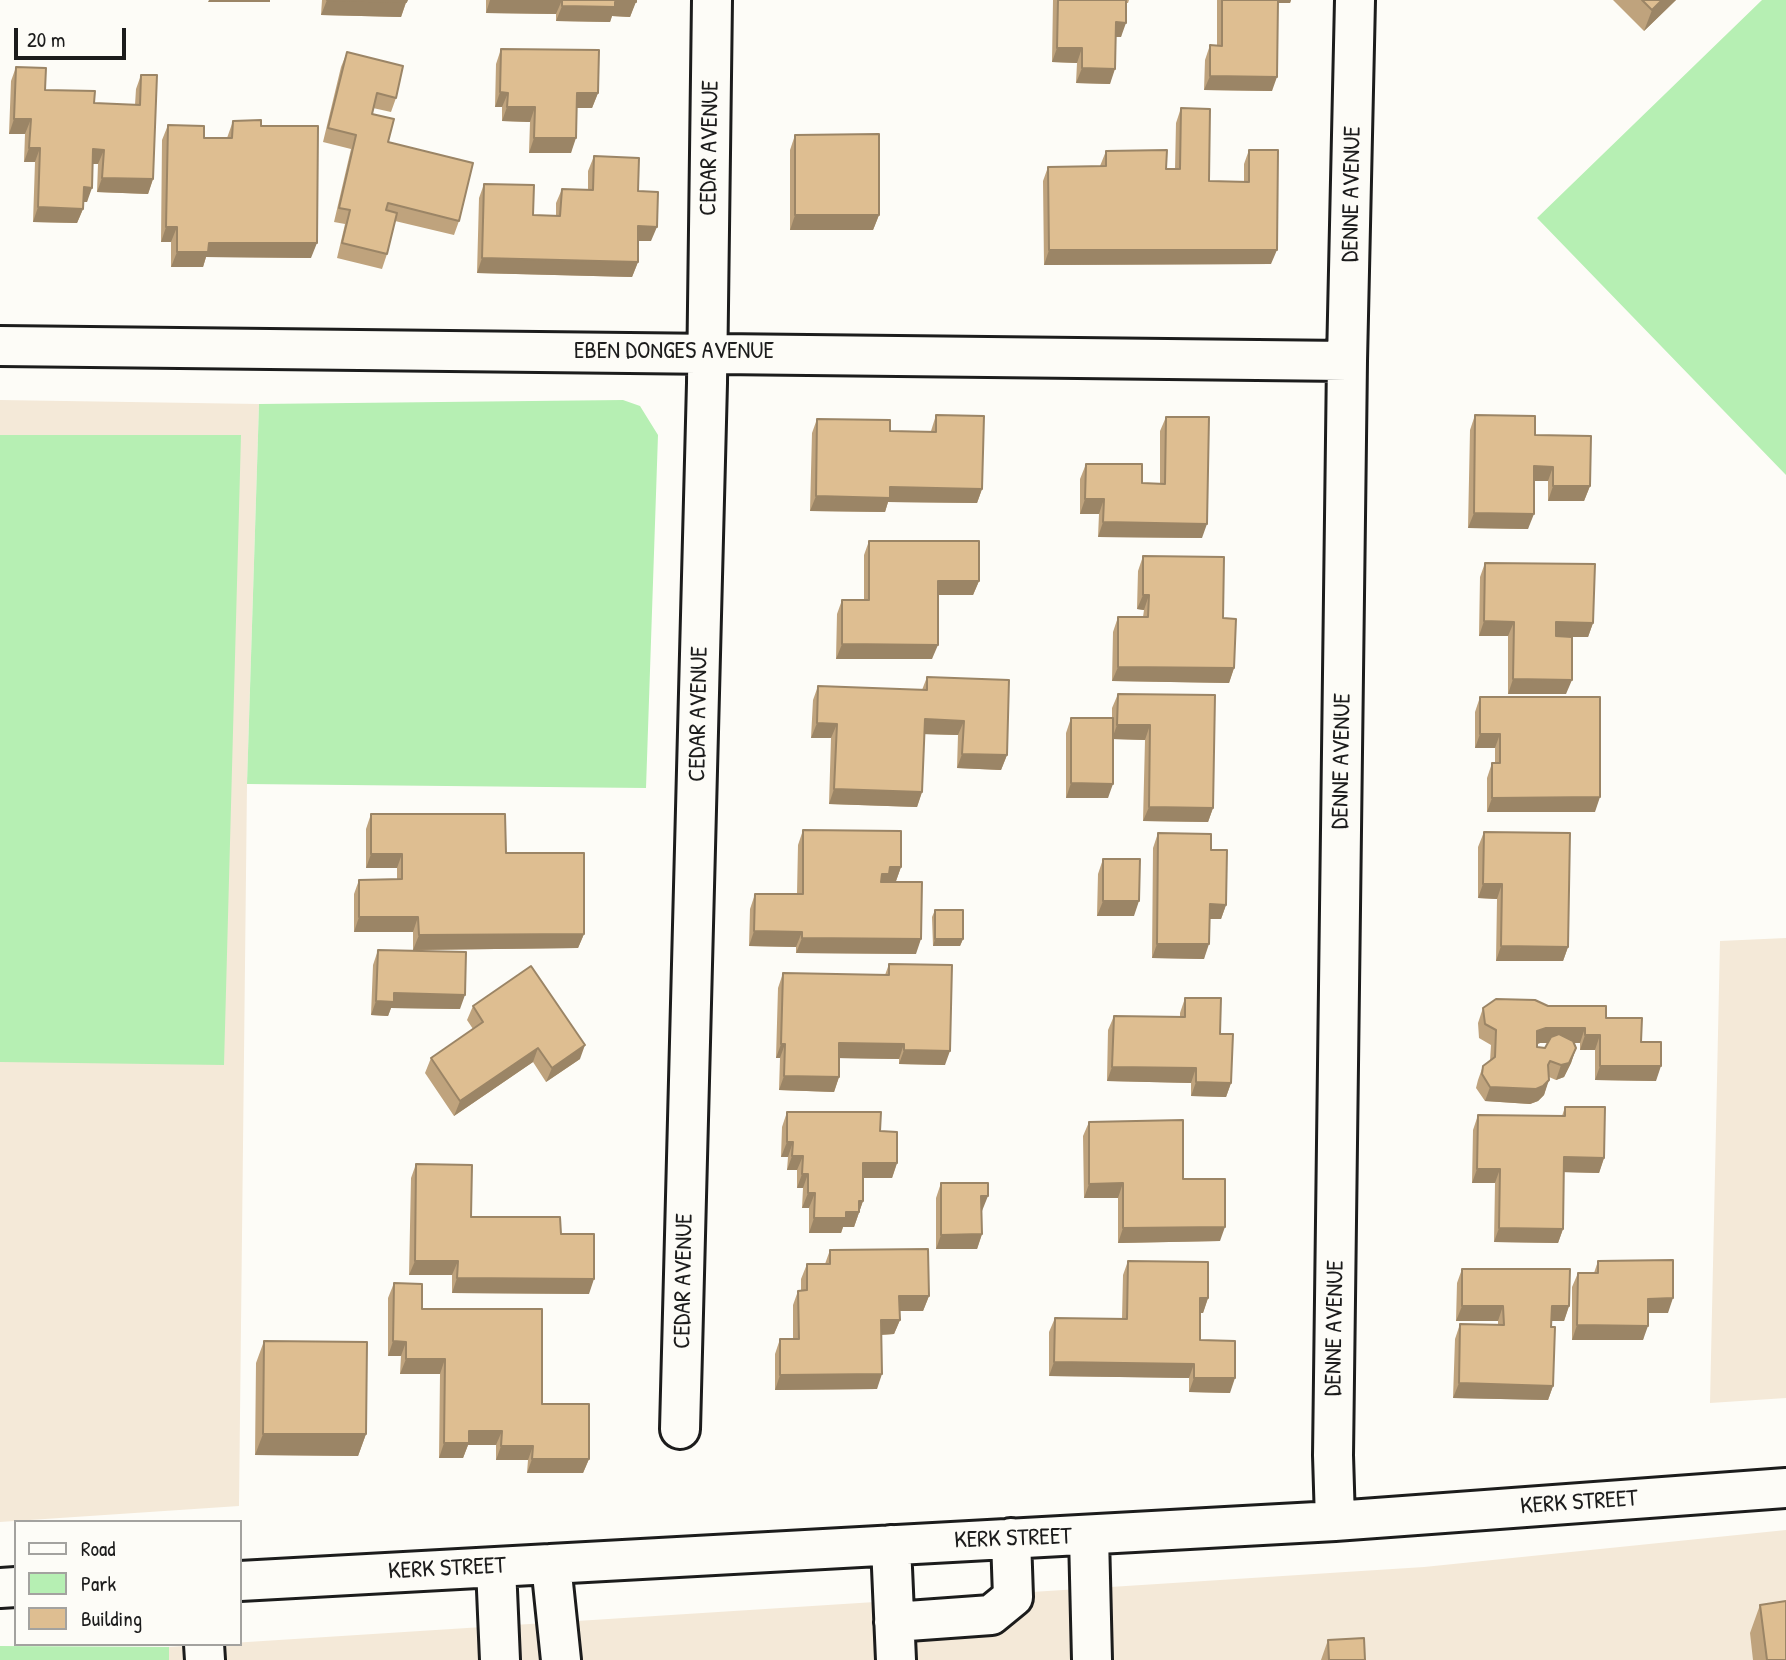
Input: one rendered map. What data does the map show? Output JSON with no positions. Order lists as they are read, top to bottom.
{
  "streets": {
    "street": [
      "CEDAR AVENUE",
      "DENNE AVENUE",
      "EBEN DONGES AVENUE",
      "KERK STREET"
    ]
  },
  "crossings": [
    ["CEDAR AVENUE", "EBEN DONGES AVENUE"],
    ["DENNE AVENUE", "EBEN DONGES AVENUE"],
    ["DENNE AVENUE", "KERK STREET"]
  ],
  "legend": ["Road", "Park", "Building"],
  "scale_bar": "20 m"
}
